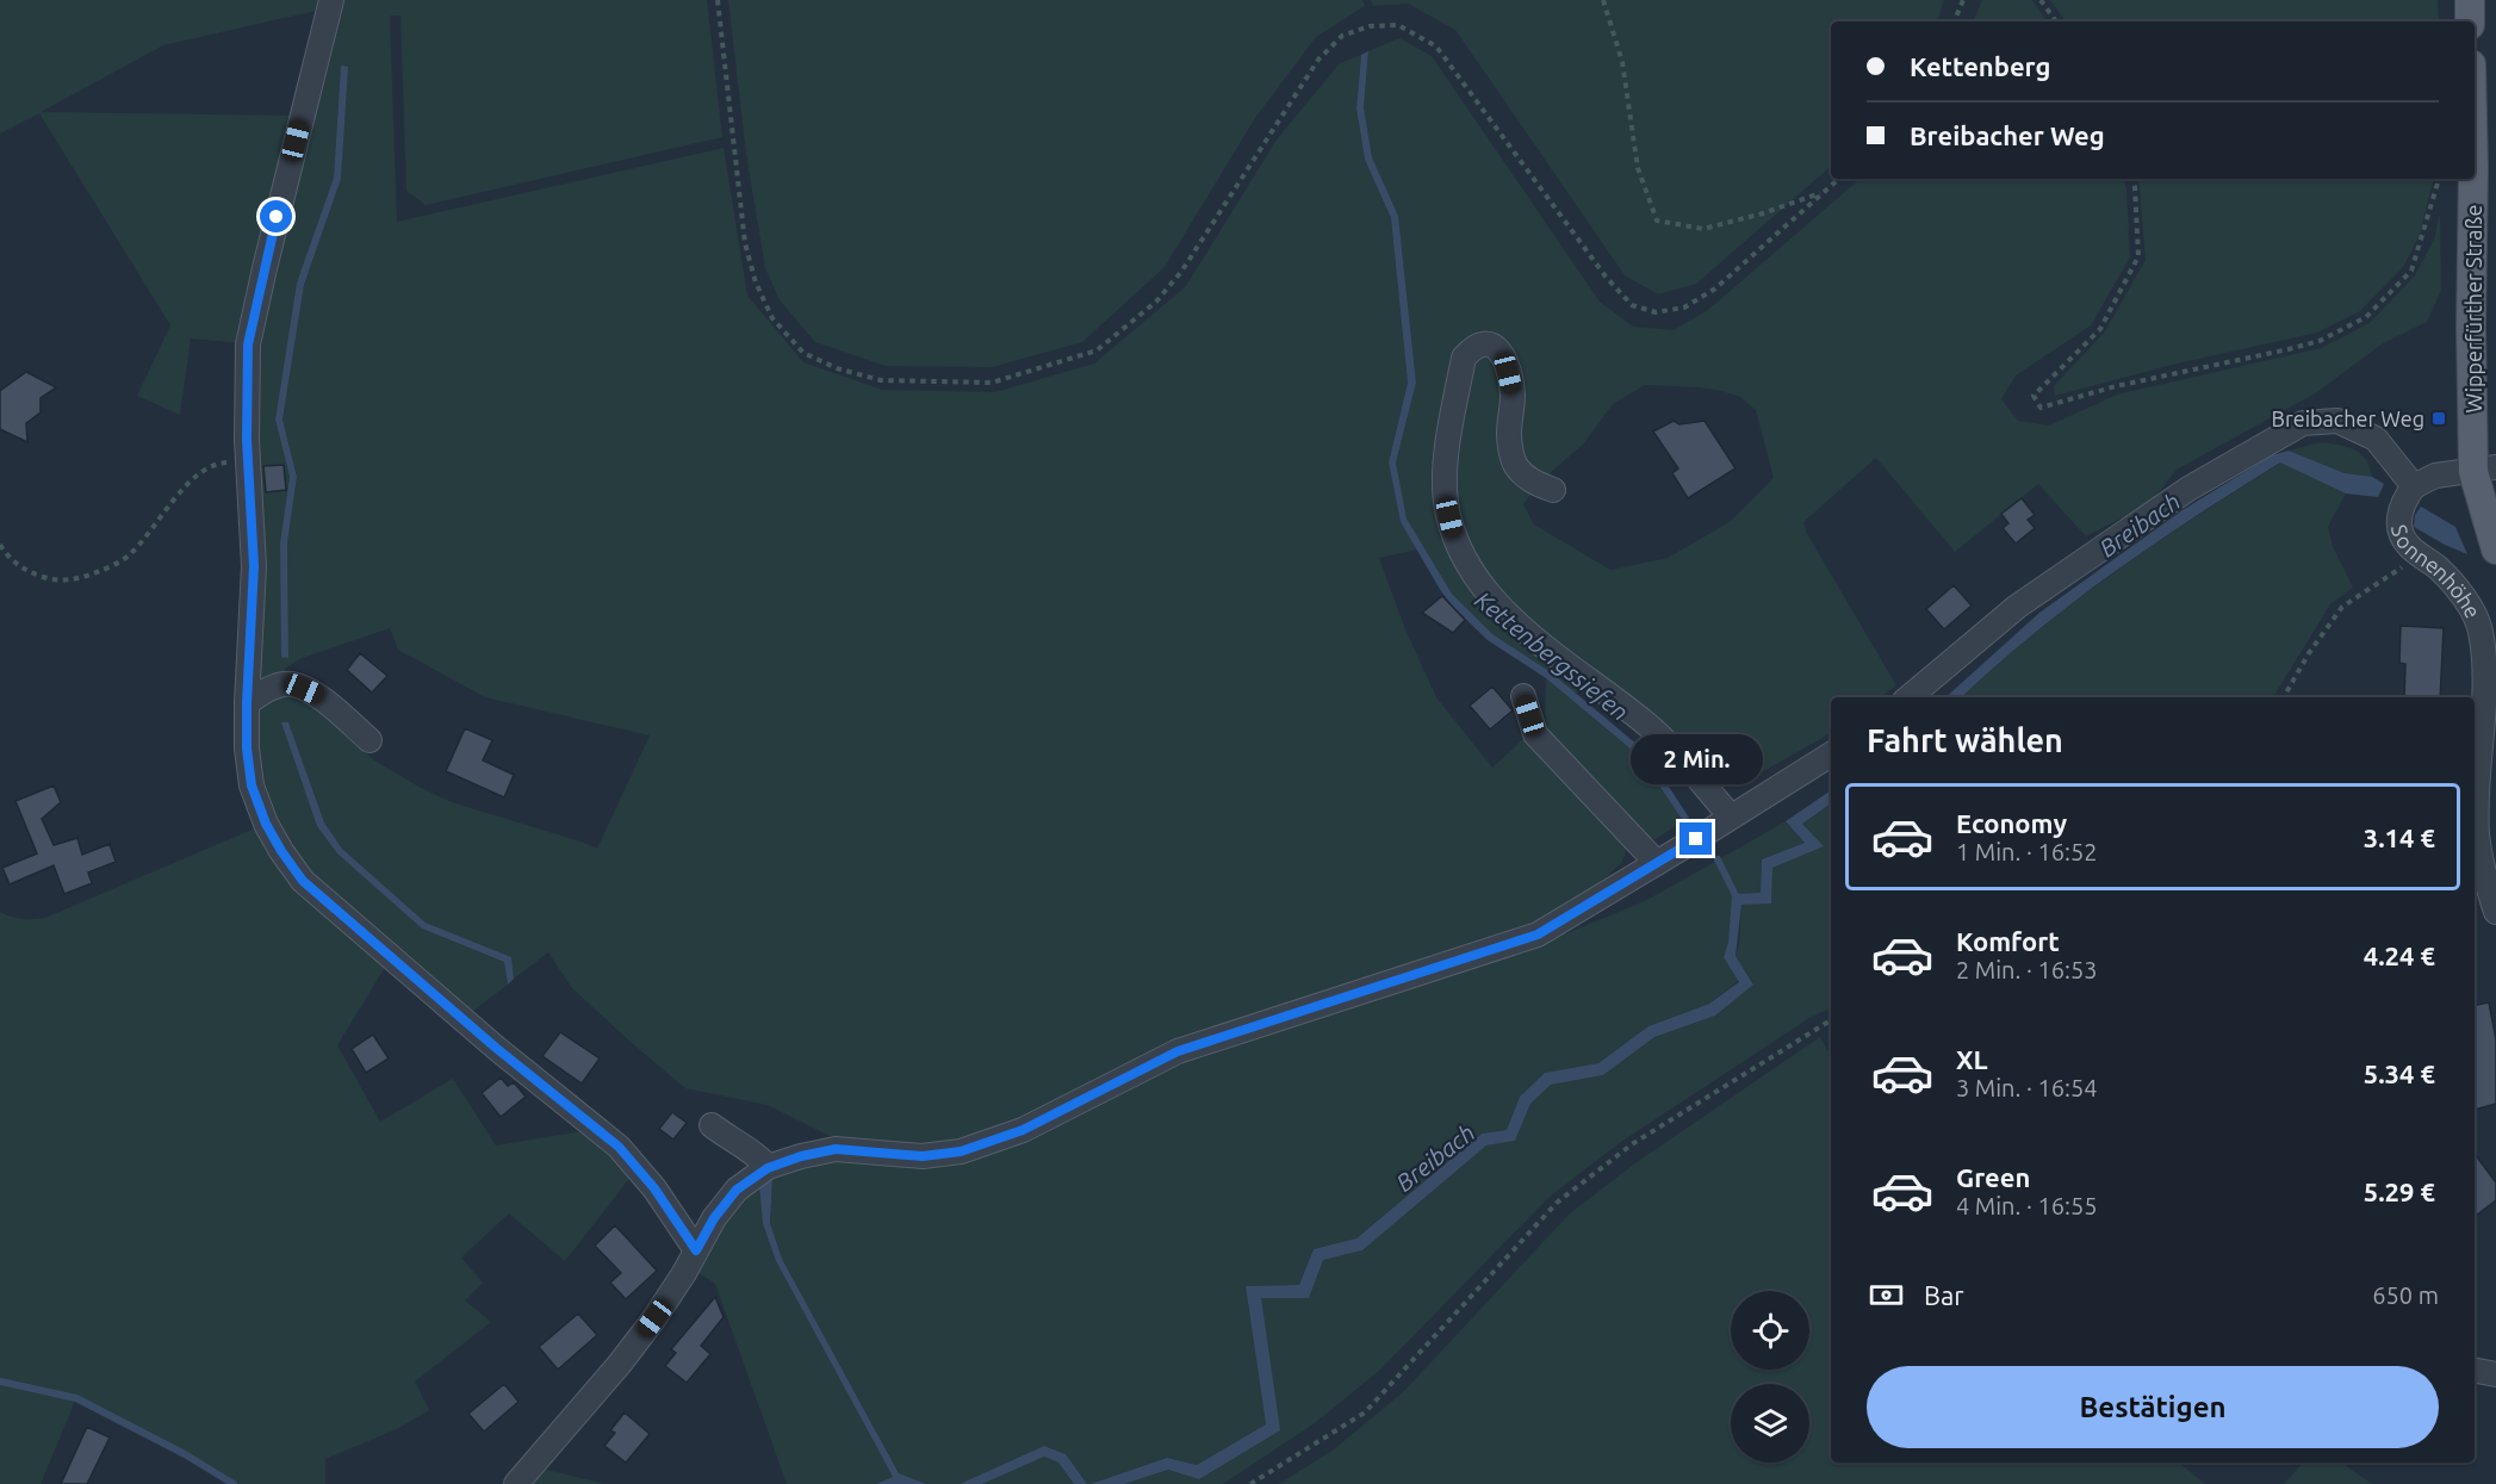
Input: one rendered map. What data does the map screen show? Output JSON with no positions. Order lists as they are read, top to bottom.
{
  "streets": {
    "main road": ["Wipperfürther Straße"],
    "street": ["Sonnenhöhe"]
  },
  "water": ["Breibach", "Kettenbergssiefen"],
  "places": {
    "transit": ["Breibacher Weg"]
  },
  "page": {
    "banner": ["Kettenberg", "Breibacher Weg"],
    "heading": "Fahrt wählen",
    "bubble": "2 Min.",
    "list": [
      {
        "name": "Economy",
        "note": "1 Min. · 16:52",
        "value": "3.14 €"
      },
      {
        "name": "Komfort",
        "note": "2 Min. · 16:53",
        "value": "4.24 €"
      },
      {
        "name": "XL",
        "note": "3 Min. · 16:54",
        "value": "5.34 €"
      },
      {
        "name": "Green",
        "note": "4 Min. · 16:55",
        "value": "5.29 €"
      }
    ],
    "pay": ["Bar", "650 m"],
    "buttons": "Bestätigen"
  }
}
